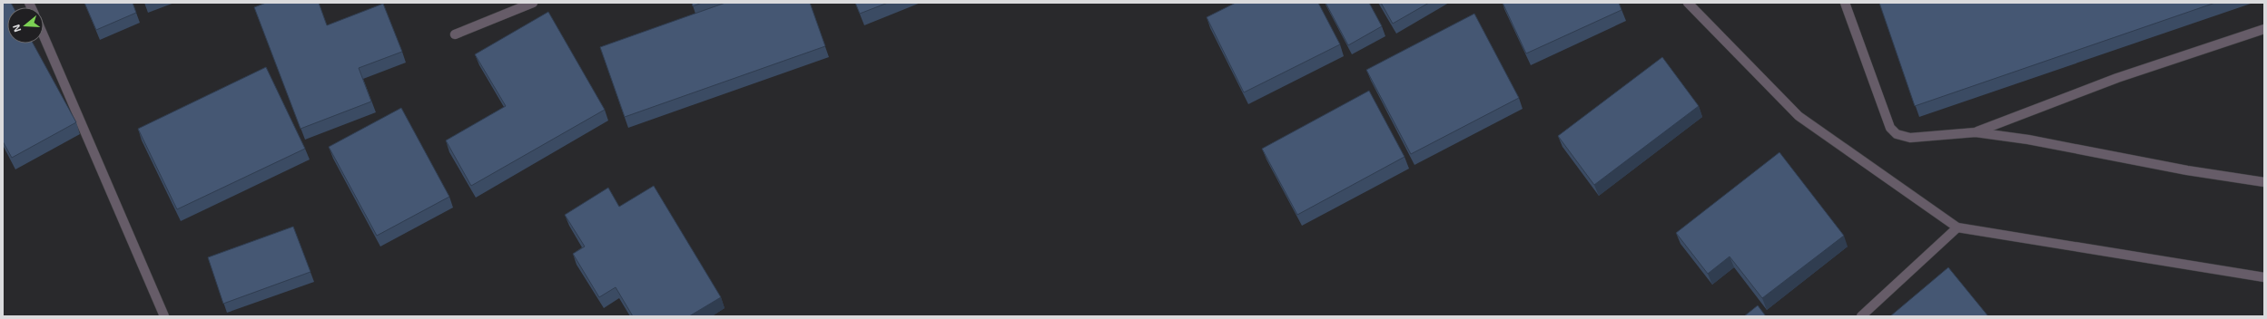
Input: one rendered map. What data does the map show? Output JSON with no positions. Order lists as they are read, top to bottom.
{
  "north": "left"
}
